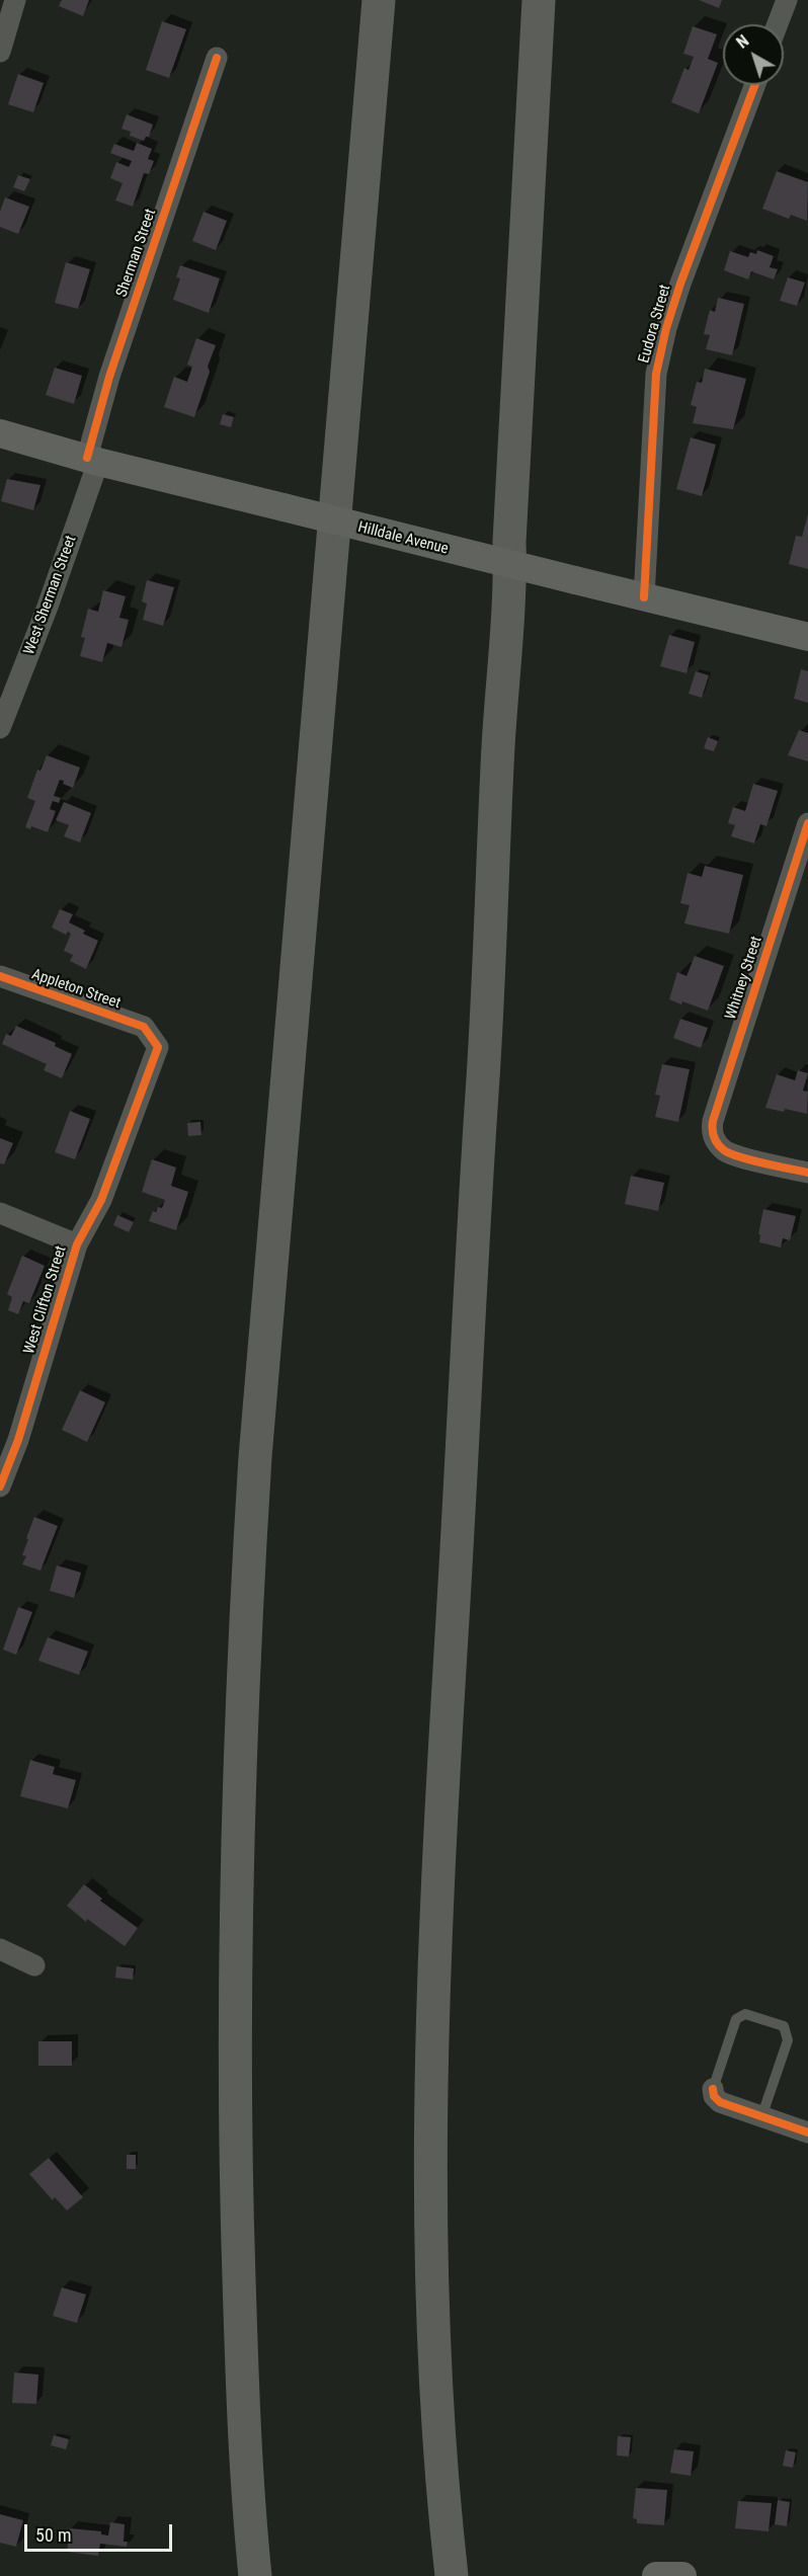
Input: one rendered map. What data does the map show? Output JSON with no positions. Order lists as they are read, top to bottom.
{
  "streets": {
    "main road": ["Hilldale Avenue"],
    "street": [
      "Sherman Street",
      "Eudora Street",
      "West Sherman Street",
      "Whitney Street",
      "Appleton Street",
      "West Clifton Street"
    ]
  },
  "crossings": [
    ["Sherman Street", "Hilldale Avenue"],
    ["Sherman Street", "West Sherman Street"],
    ["Eudora Street", "Hilldale Avenue"],
    ["Hilldale Avenue", "West Sherman Street"],
    ["Appleton Street", "West Clifton Street"]
  ],
  "scale_bar": "50 m",
  "north": "top left"
}
